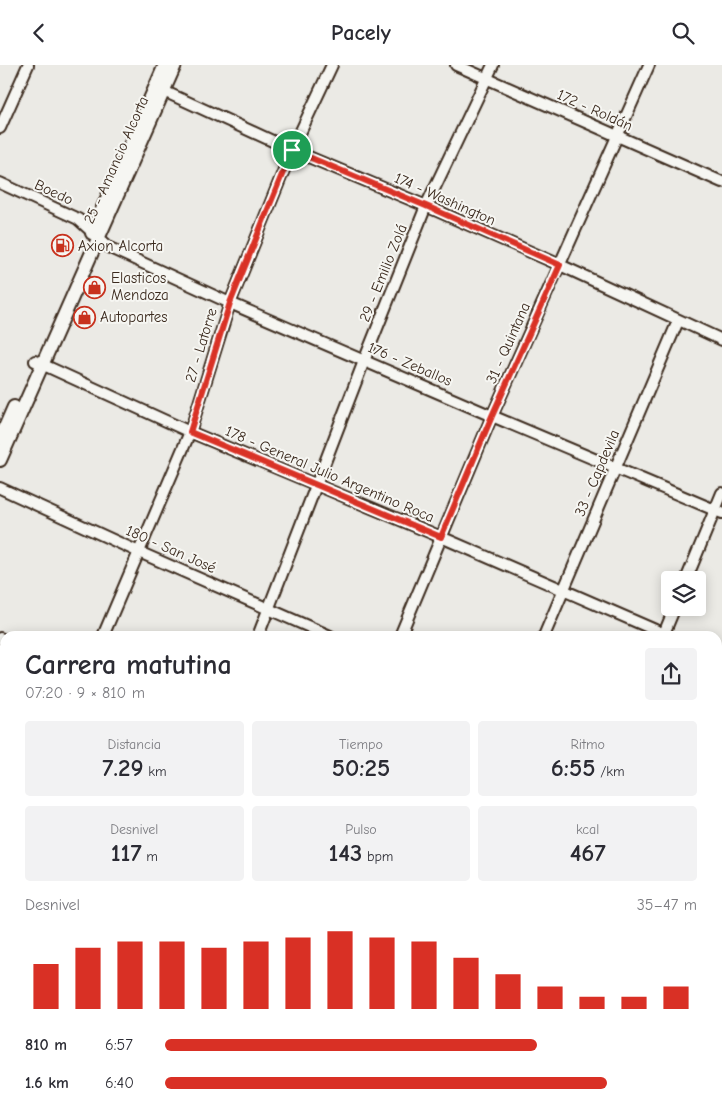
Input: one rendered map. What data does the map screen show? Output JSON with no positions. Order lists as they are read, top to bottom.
{
  "streets": {
    "main road": ["25 - Amancio Alcorta"],
    "street": [
      "172 - Roldán",
      "Boedo",
      "174 - Washington",
      "29 - Emilio Zolá",
      "31 - Quintana",
      "27 - Latorre",
      "176 - Zeballos",
      "33 - Capdevila",
      "178 - General Julio Argentino Roca",
      "180 - San José"
    ]
  },
  "crossings": [
    ["172 - Roldán", "29 - Emilio Zolá"],
    ["172 - Roldán", "31 - Quintana"],
    ["25 - Amancio Alcorta", "174 - Washington"],
    ["Boedo", "176 - Zeballos"],
    ["174 - Washington", "29 - Emilio Zolá"],
    ["174 - Washington", "31 - Quintana"],
    ["174 - Washington", "27 - Latorre"],
    ["174 - Washington", "33 - Capdevila"],
    ["29 - Emilio Zolá", "176 - Zeballos"],
    ["29 - Emilio Zolá", "178 - General Julio Argentino Roca"],
    ["29 - Emilio Zolá", "180 - San José"],
    ["31 - Quintana", "176 - Zeballos"],
    ["31 - Quintana", "178 - General Julio Argentino Roca"],
    ["27 - Latorre", "176 - Zeballos"],
    ["27 - Latorre", "178 - General Julio Argentino Roca"],
    ["27 - Latorre", "180 - San José"],
    ["176 - Zeballos", "33 - Capdevila"],
    ["33 - Capdevila", "178 - General Julio Argentino Roca"]
  ],
  "places": {
    "fuel station": ["Axion Alcorta"],
    "shop": ["Elasticos Mendoza", "Autopartes"]
  },
  "page": {
    "header": "Pacely",
    "heading": ["Carrera matutina", "07:20 · 9 × 810 m"],
    "stats": [
      ["Distancia", "7.29 km"],
      ["Tiempo", "50:25"],
      ["Ritmo", "6:55 /km"],
      ["Desnivel", "117 m"],
      ["Pulso", "143 bpm"],
      ["kcal", "467"]
    ],
    "chart": ["Desnivel", "35–47 m"],
    "list": [
      {
        "name": "810 m",
        "note": "6:57"
      },
      {
        "name": "1.6 km",
        "note": "6:40"
      }
    ]
  }
}
